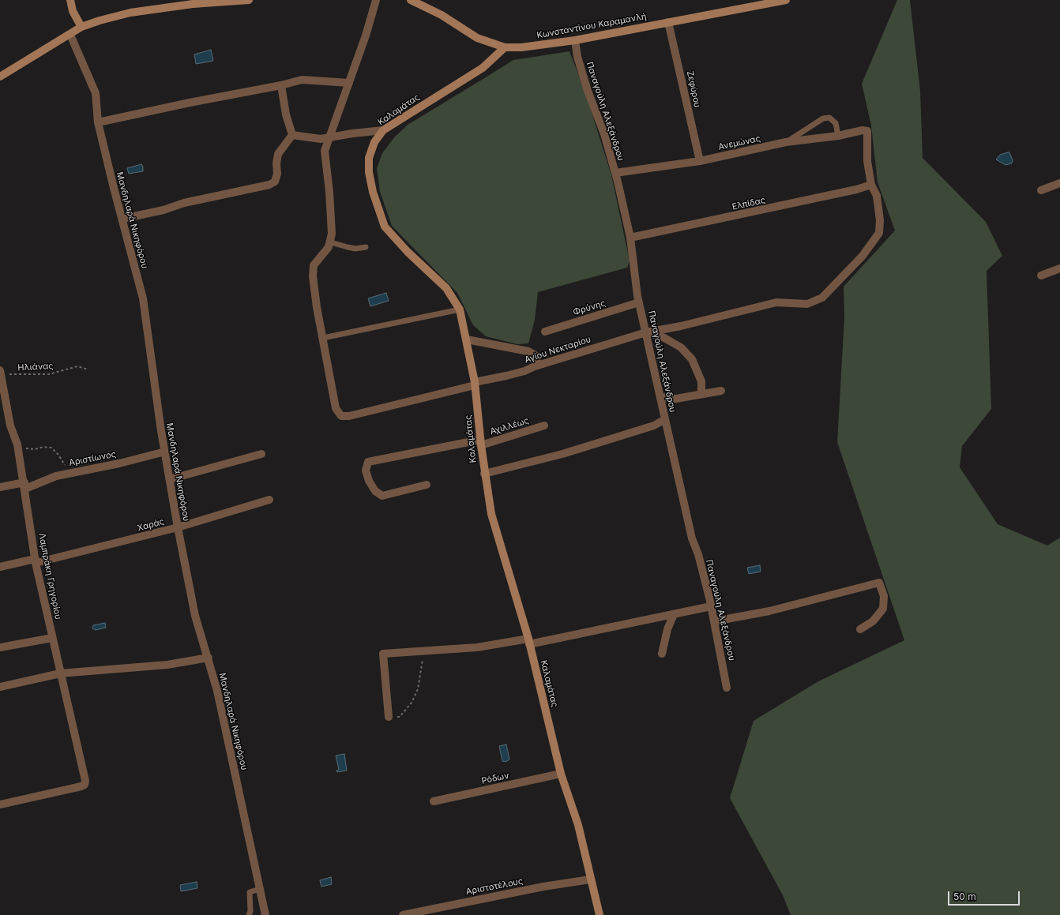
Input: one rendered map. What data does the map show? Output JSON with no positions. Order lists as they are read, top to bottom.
{
  "streets": {
    "street": [
      "Κωνσταντίνου Καραμανλή",
      "Ζεφύρου",
      "Καλαμάτας",
      "Παναγούλη Αλεξάνδρου",
      "Ανεμώνας",
      "Ελπίδας",
      "Μανδηλαρά Νικηφόρου",
      "Φρύνης",
      "Αγίου Νεκταρίου",
      "Αχιλλέως",
      "Αριστίωνος",
      "Χαράς",
      "Λαμπράκη Γρηγορίου",
      "Ρόδων",
      "Αριστοτέλους"
    ],
    "path": ["Ηλιάνας"]
  },
  "crossings": [
    ["Κωνσταντίνου Καραμανλή", "Ζεφύρου"],
    ["Κωνσταντίνου Καραμανλή", "Καλαμάτας"],
    ["Κωνσταντίνου Καραμανλή", "Παναγούλη Αλεξάνδρου"],
    ["Ζεφύρου", "Ανεμώνας"],
    ["Καλαμάτας", "Αγίου Νεκταρίου"],
    ["Καλαμάτας", "Αχιλλέως"],
    ["Καλαμάτας", "Ρόδων"],
    ["Καλαμάτας", "Αριστοτέλους"],
    ["Παναγούλη Αλεξάνδρου", "Ανεμώνας"],
    ["Παναγούλη Αλεξάνδρου", "Ελπίδας"],
    ["Παναγούλη Αλεξάνδρου", "Φρύνης"],
    ["Παναγούλη Αλεξάνδρου", "Αγίου Νεκταρίου"],
    ["Ανεμώνας", "Αγίου Νεκταρίου"],
    ["Ελπίδας", "Αγίου Νεκταρίου"],
    ["Μανδηλαρά Νικηφόρου", "Αριστίωνος"],
    ["Μανδηλαρά Νικηφόρου", "Χαράς"],
    ["Ηλιάνας", "Λαμπράκη Γρηγορίου"],
    ["Αριστίωνος", "Λαμπράκη Γρηγορίου"],
    ["Χαράς", "Λαμπράκη Γρηγορίου"]
  ],
  "scale_bar": "50 m"
}
